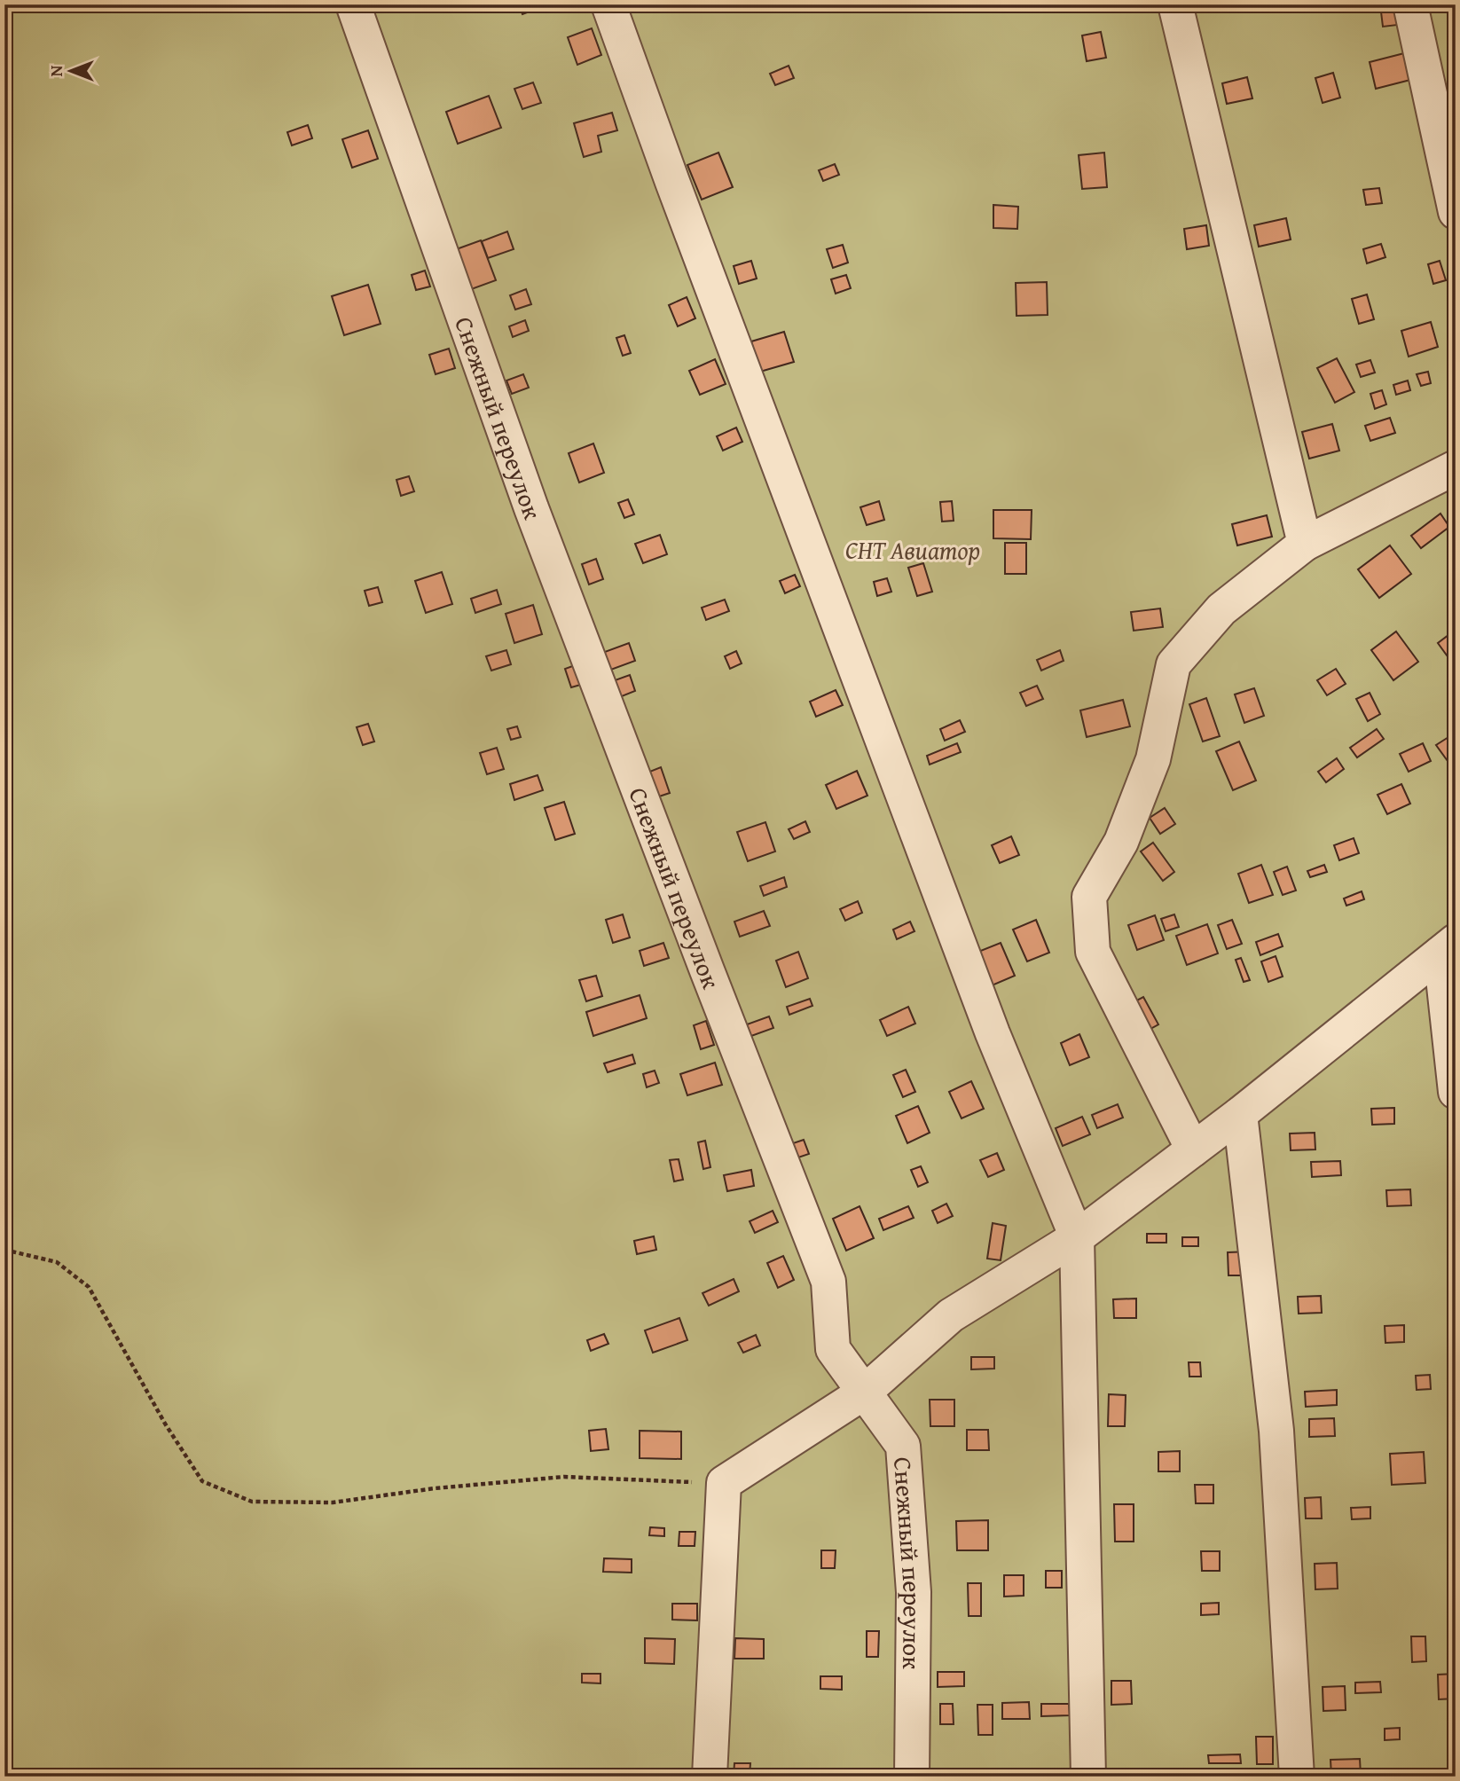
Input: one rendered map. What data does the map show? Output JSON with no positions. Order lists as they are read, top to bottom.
{
  "streets": {
    "lane": ["Снежный переулок"]
  },
  "parks": ["СНТ Авиатор"],
  "north": "left"
}
